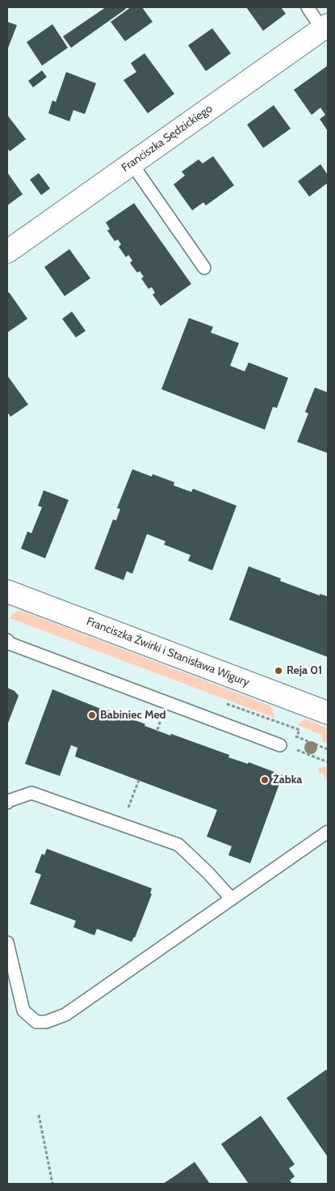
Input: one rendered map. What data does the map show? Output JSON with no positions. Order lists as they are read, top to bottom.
{
  "streets": {
    "street": ["Franciszka Sędzickiego", "Franciszka Żwirki i Stanisława Wigury"]
  },
  "places": ["Reja 01", "Babiniec Med", "Żabka"]
}
